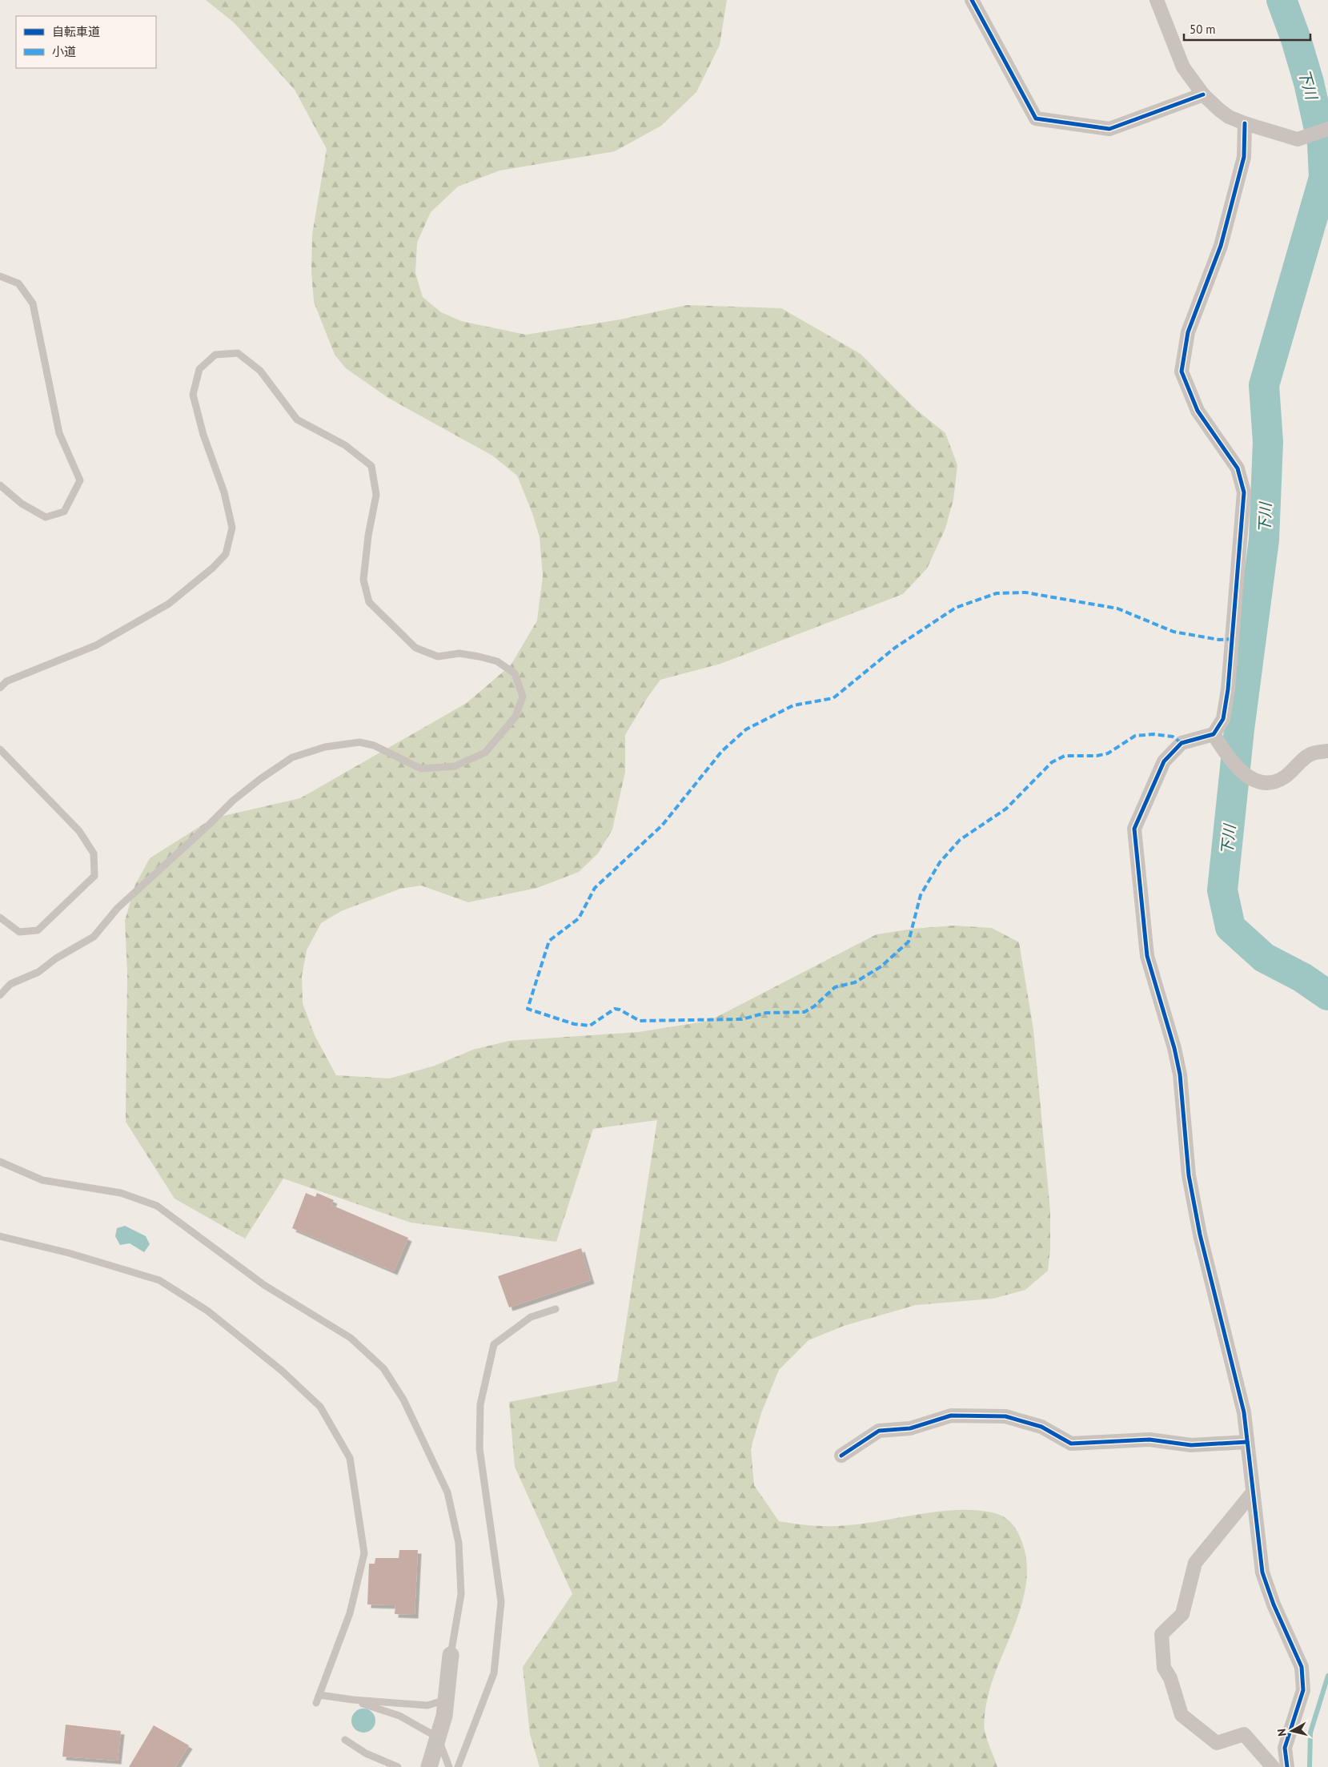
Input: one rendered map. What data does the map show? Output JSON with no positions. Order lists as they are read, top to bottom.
{
  "water": ["下川"],
  "legend": ["自転車道", "小道"],
  "scale_bar": "50 m",
  "north": "left"
}
